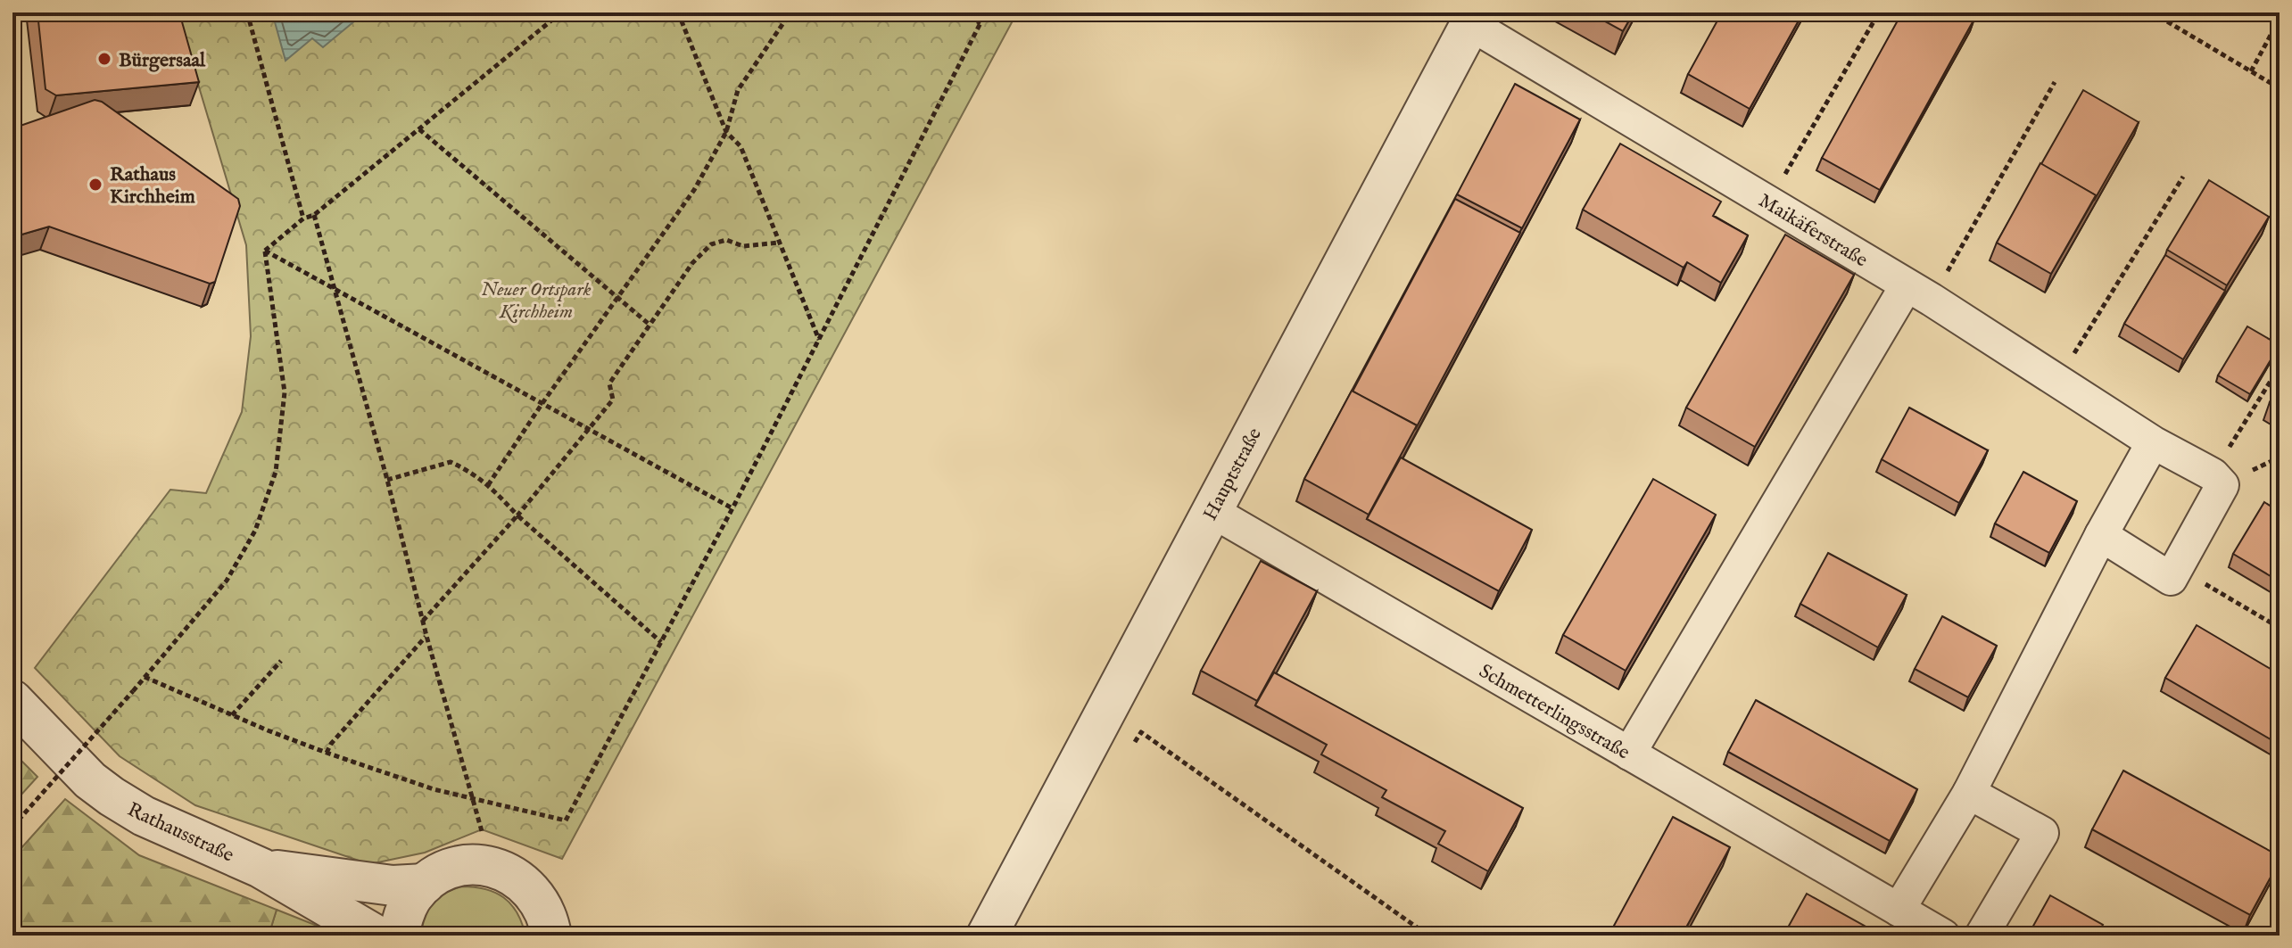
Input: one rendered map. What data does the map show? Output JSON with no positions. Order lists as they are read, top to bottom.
{
  "streets": {
    "street": [
      "Maikäferstraße",
      "Hauptstraße",
      "Schmetterlingsstraße",
      "Rathausstraße"
    ]
  },
  "crossings": [
    ["Maikäferstraße", "Hauptstraße"],
    ["Hauptstraße", "Schmetterlingsstraße"]
  ],
  "parks": ["Neuer Ortspark Kirchheim"],
  "places": ["Bürgersaal", "Rathaus Kirchheim"]
}
